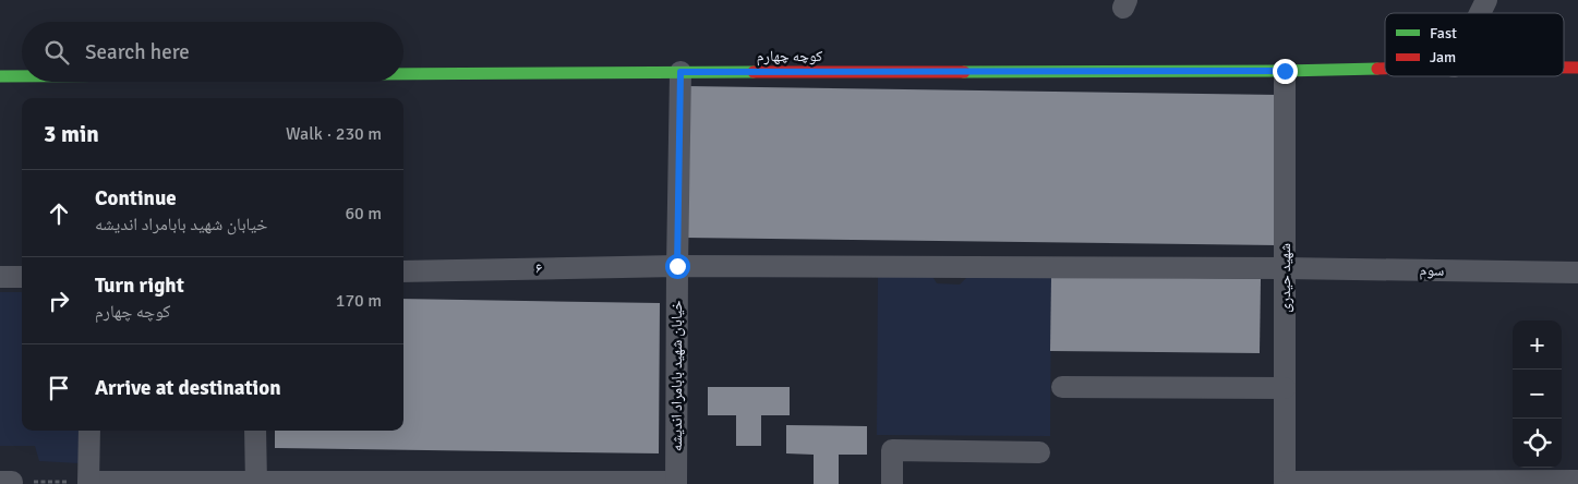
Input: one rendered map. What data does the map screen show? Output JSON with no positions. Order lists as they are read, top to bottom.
{
  "streets": {
    "street": [
      "کوچه چهارم",
      "۶",
      "سوم",
      "شهید حیدری",
      "خیابان شهید بابامراد اندیشه"
    ]
  },
  "crossings": [
    ["کوچه چهارم", "شهید حیدری"],
    ["کوچه چهارم", "خیابان شهید بابامراد اندیشه"],
    ["۶", "سوم"],
    ["۶", "شهید حیدری"],
    ["۶", "خیابان شهید بابامراد اندیشه"],
    ["سوم", "شهید حیدری"]
  ],
  "legend": ["Fast", "Jam"],
  "page": {
    "search": "Search here",
    "heading": ["3 min", "Walk · 230 m"],
    "list": [
      ["Continue", "خیابان شهید بابامراد اندیشه", "60 m"],
      ["Turn right", "کوچه چهارم", "170 m"],
      "Arrive at destination"
    ],
    "map_buttons": ["+", "−"]
  }
}
